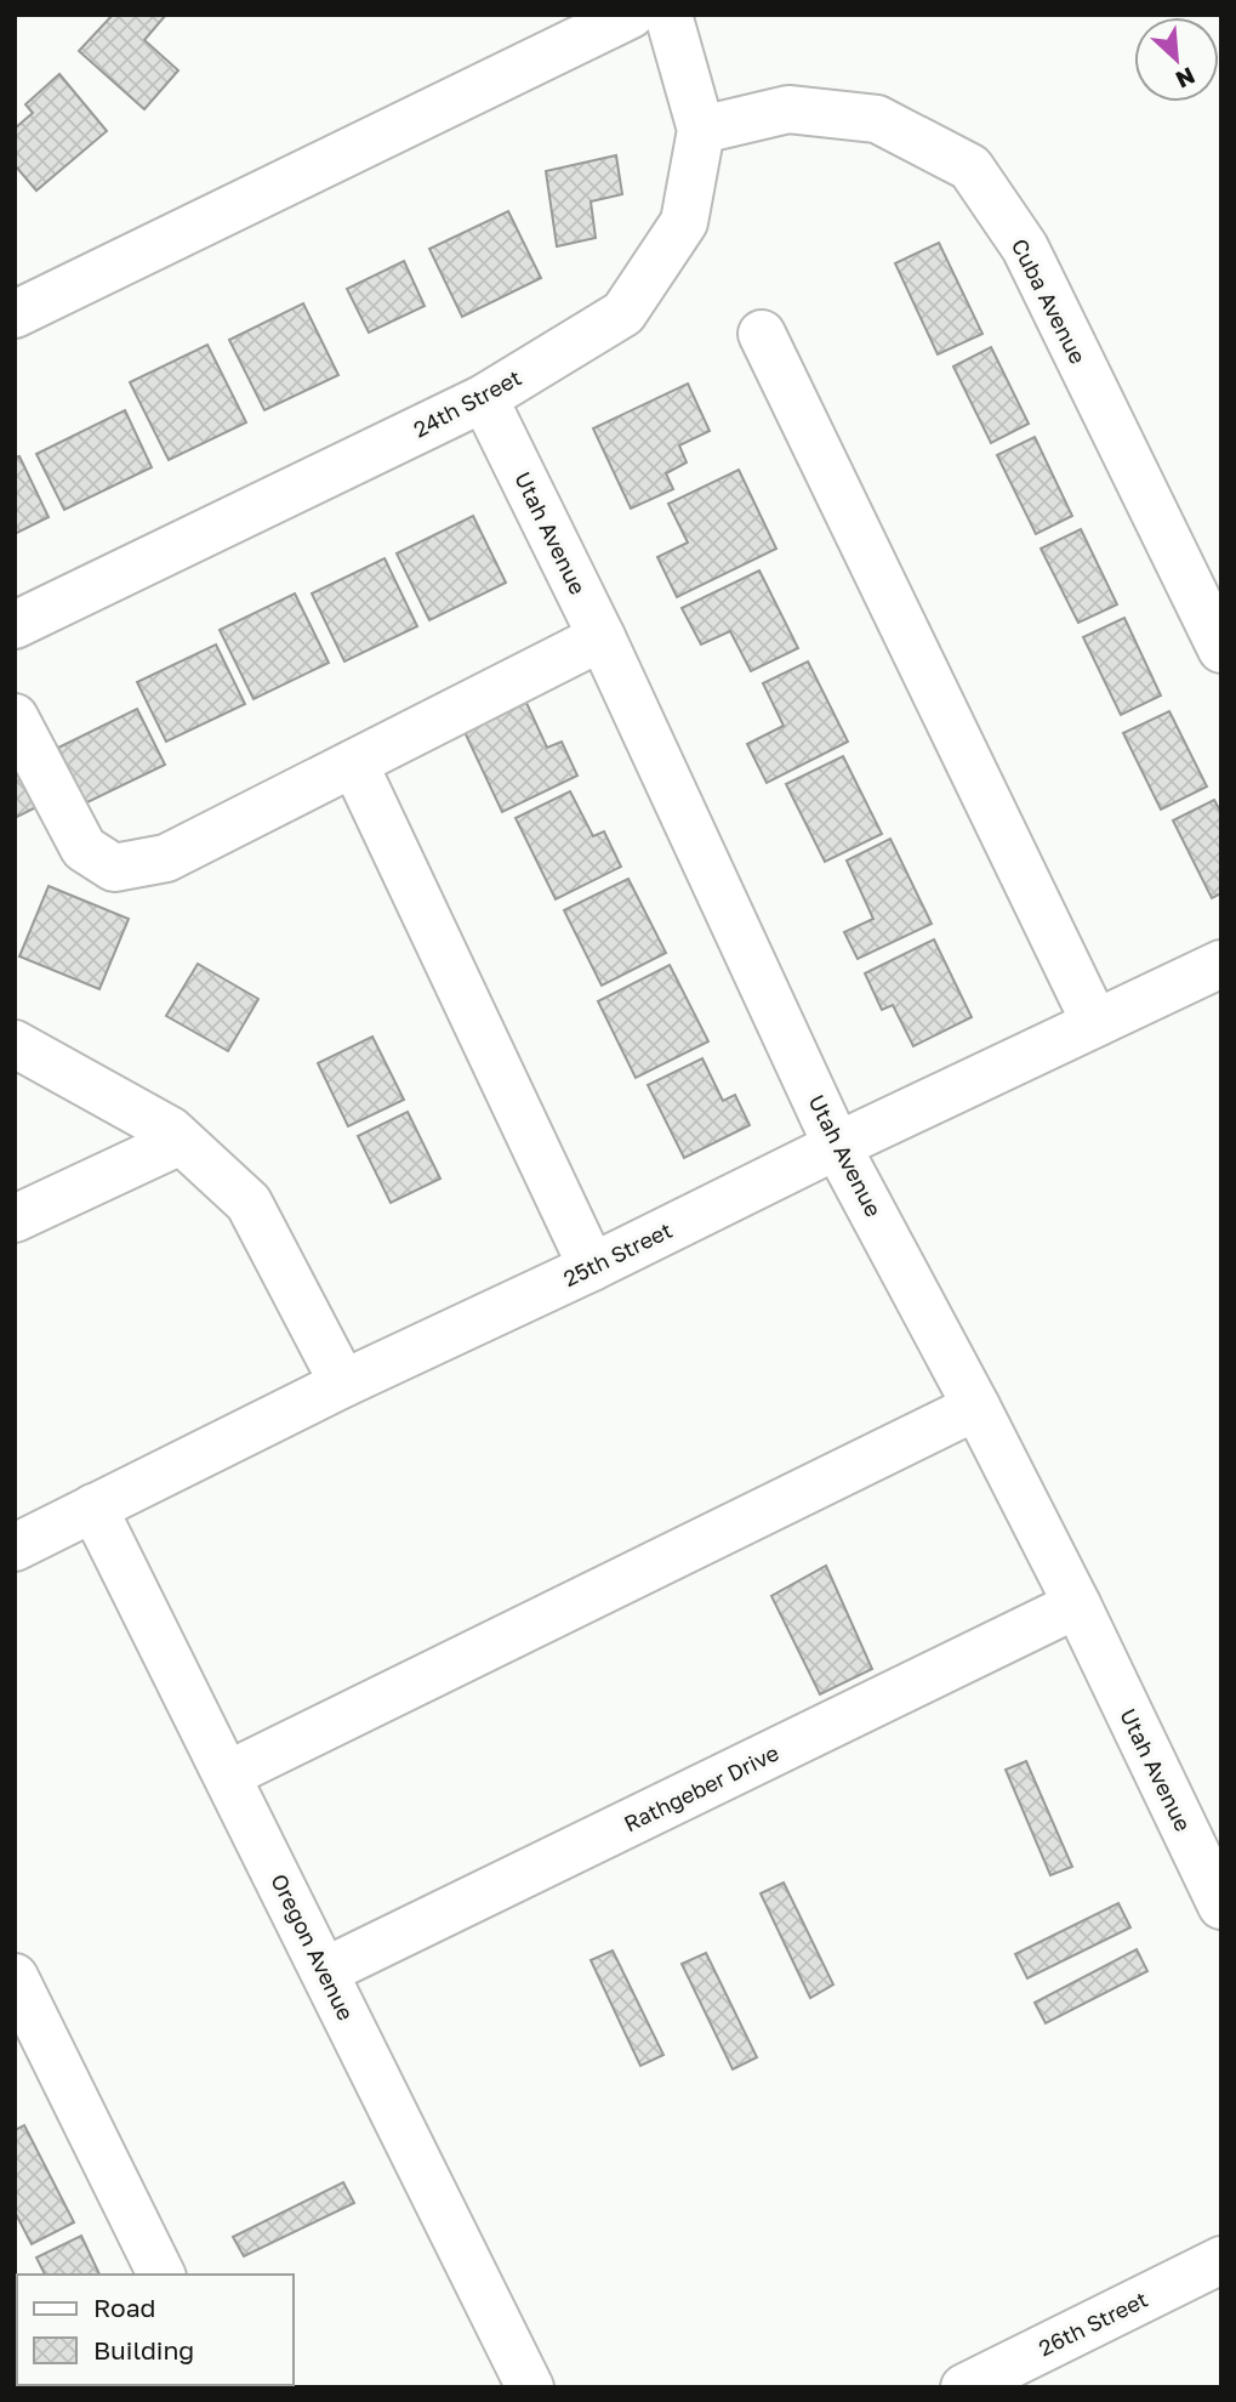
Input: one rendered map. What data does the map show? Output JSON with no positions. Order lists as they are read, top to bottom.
{
  "streets": {
    "street": [
      "Cuba Avenue",
      "24th Street",
      "Utah Avenue",
      "25th Street",
      "Rathgeber Drive",
      "Oregon Avenue",
      "26th Street"
    ]
  },
  "crossings": [
    ["Cuba Avenue", "24th Street"],
    ["24th Street", "Utah Avenue"],
    ["Utah Avenue", "25th Street"],
    ["Utah Avenue", "Rathgeber Drive"],
    ["25th Street", "Oregon Avenue"],
    ["Rathgeber Drive", "Oregon Avenue"]
  ],
  "legend": ["Road", "Building"],
  "north": "bottom right"
}
